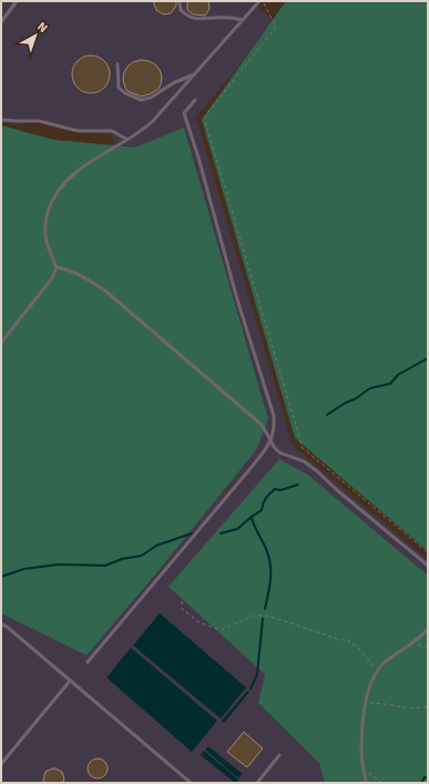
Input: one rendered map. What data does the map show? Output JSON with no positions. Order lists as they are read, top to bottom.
{
  "north": "top right"
}
